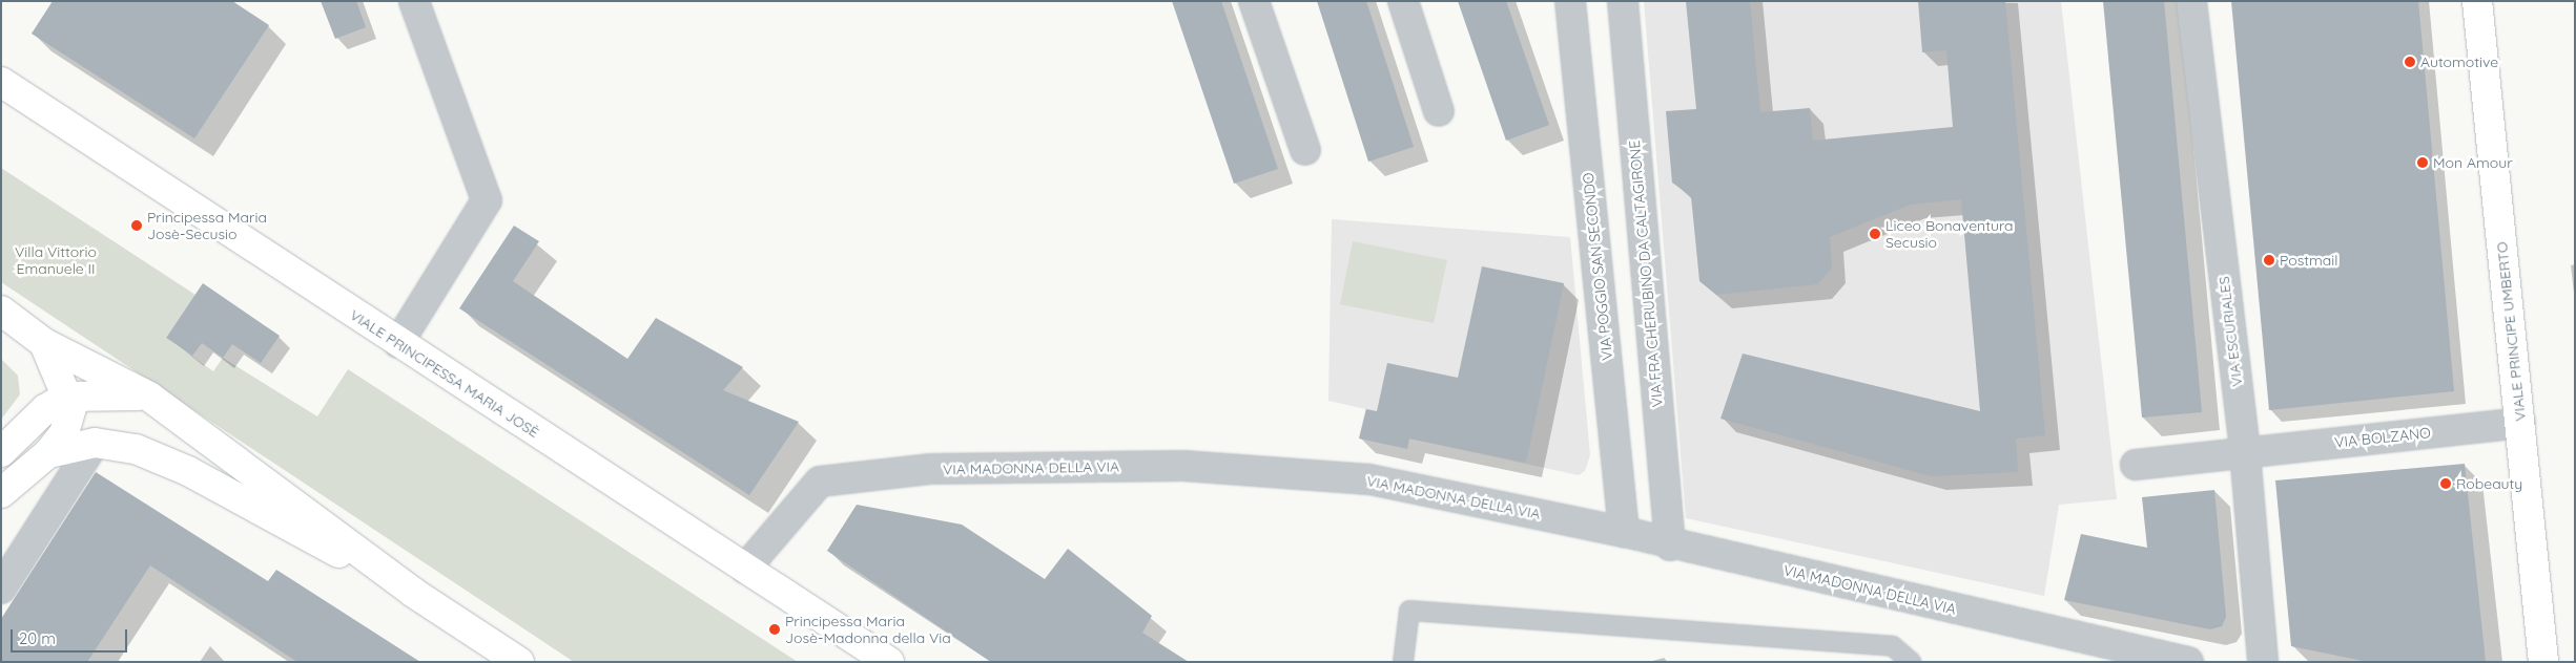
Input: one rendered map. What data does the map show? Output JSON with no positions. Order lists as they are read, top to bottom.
{
  "streets": {
    "main road": ["VIALE PRINCIPE UMBERTO", "VIALE PRINCIPESSA MARIA JOSÈ"],
    "street": [
      "VIA POGGIO SAN SECONDO",
      "VIA FRA CHERUBINO DA CALTAGIRONE",
      "VIA ESCURIALES",
      "VIA BOLZANO",
      "VIA MADONNA DELLA VIA"
    ]
  },
  "crossings": [
    ["VIA POGGIO SAN SECONDO", "VIA MADONNA DELLA VIA"],
    ["VIA FRA CHERUBINO DA CALTAGIRONE", "VIA MADONNA DELLA VIA"],
    ["VIA ESCURIALES", "VIA BOLZANO"],
    ["VIALE PRINCIPE UMBERTO", "VIA BOLZANO"],
    ["VIALE PRINCIPESSA MARIA JOSÈ", "VIA MADONNA DELLA VIA"]
  ],
  "parks": ["Villa Vittorio Emanuele II"],
  "places": [
    "Automotive",
    "Mon Amour",
    "Principessa Maria Josè-Secusio",
    "Liceo Bonaventura Secusio",
    "Postmail",
    "Robeauty",
    "Principessa Maria Josè-Madonna della Via"
  ],
  "scale_bar": "20 m"
}
